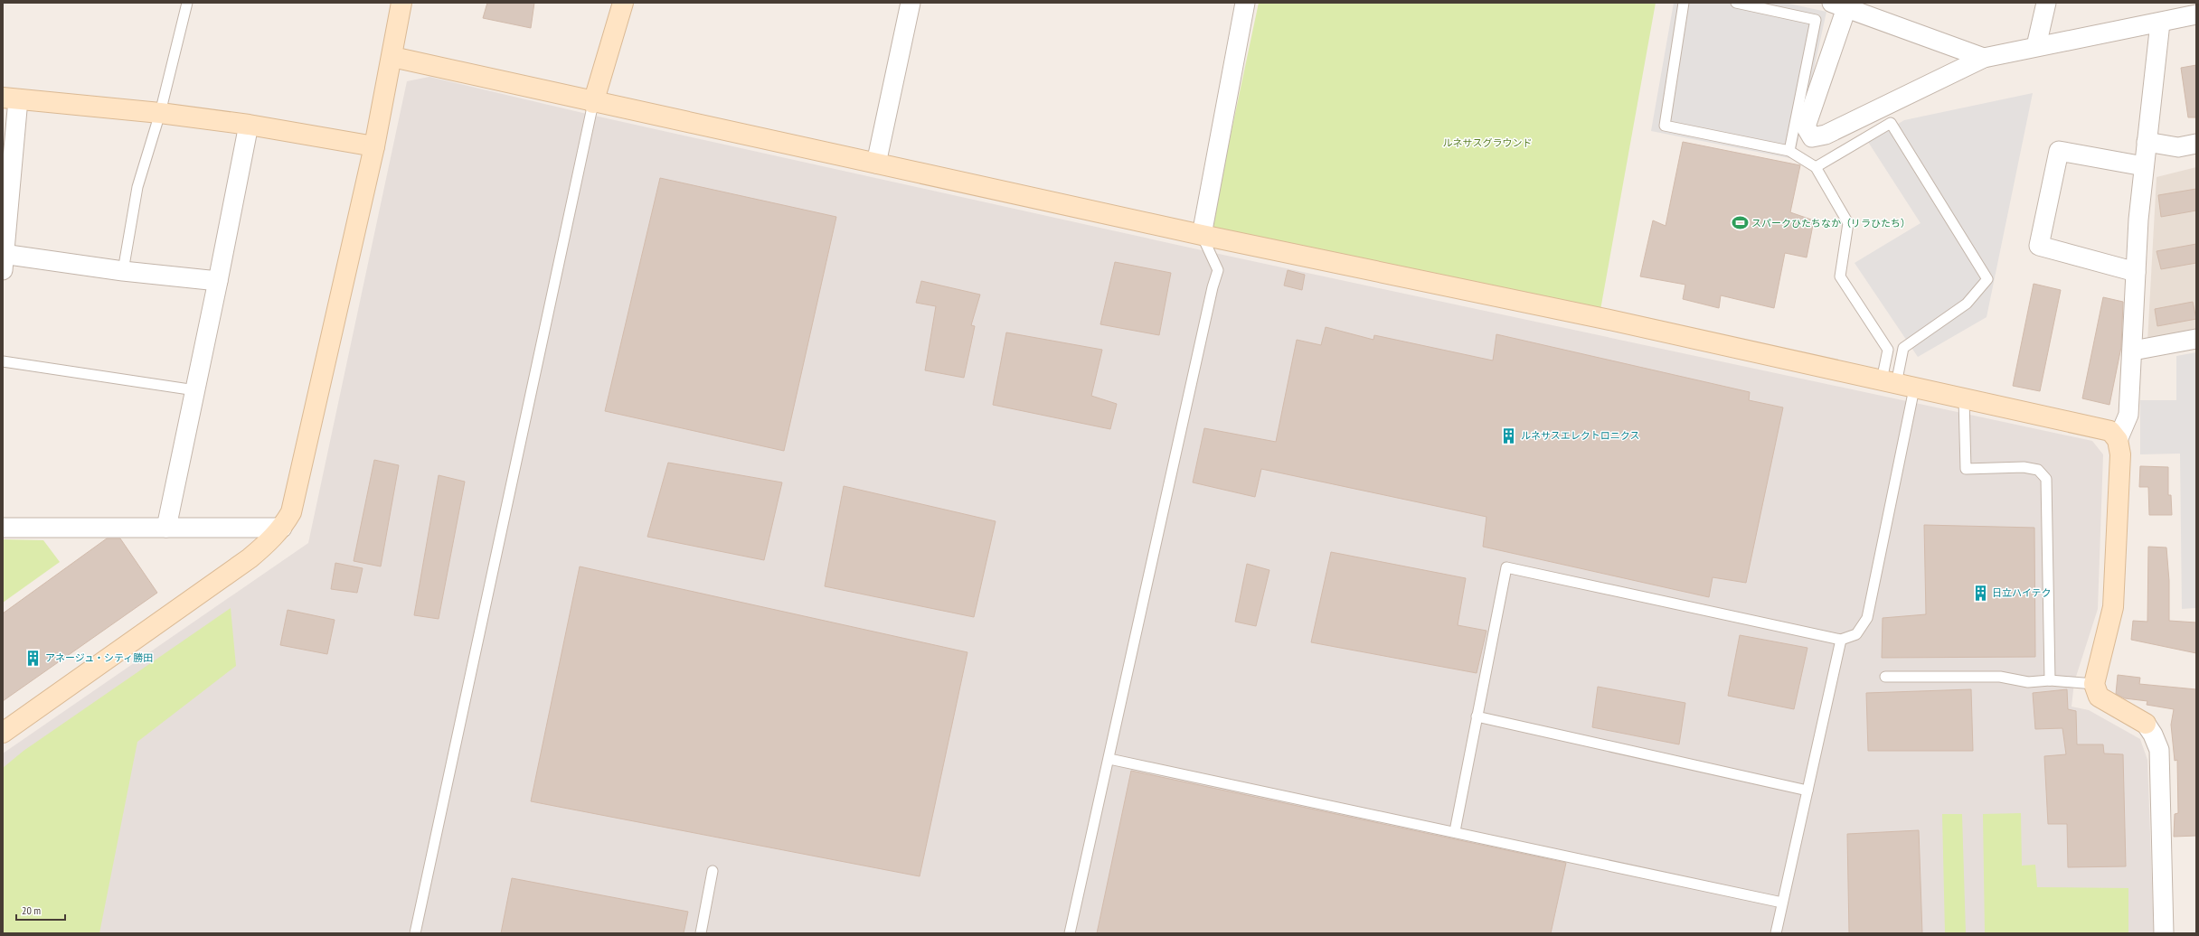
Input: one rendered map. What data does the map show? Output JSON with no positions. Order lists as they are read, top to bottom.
{
  "parks": ["ルネサスグラウンド"],
  "places": {
    "sports": ["スパークひたちなか（リラひたち）"],
    "building": ["ルネサスエレクトロニクス", "日立ハイテク", "アネージュ・シティ勝田"]
  },
  "scale_bar": "20 m"
}
